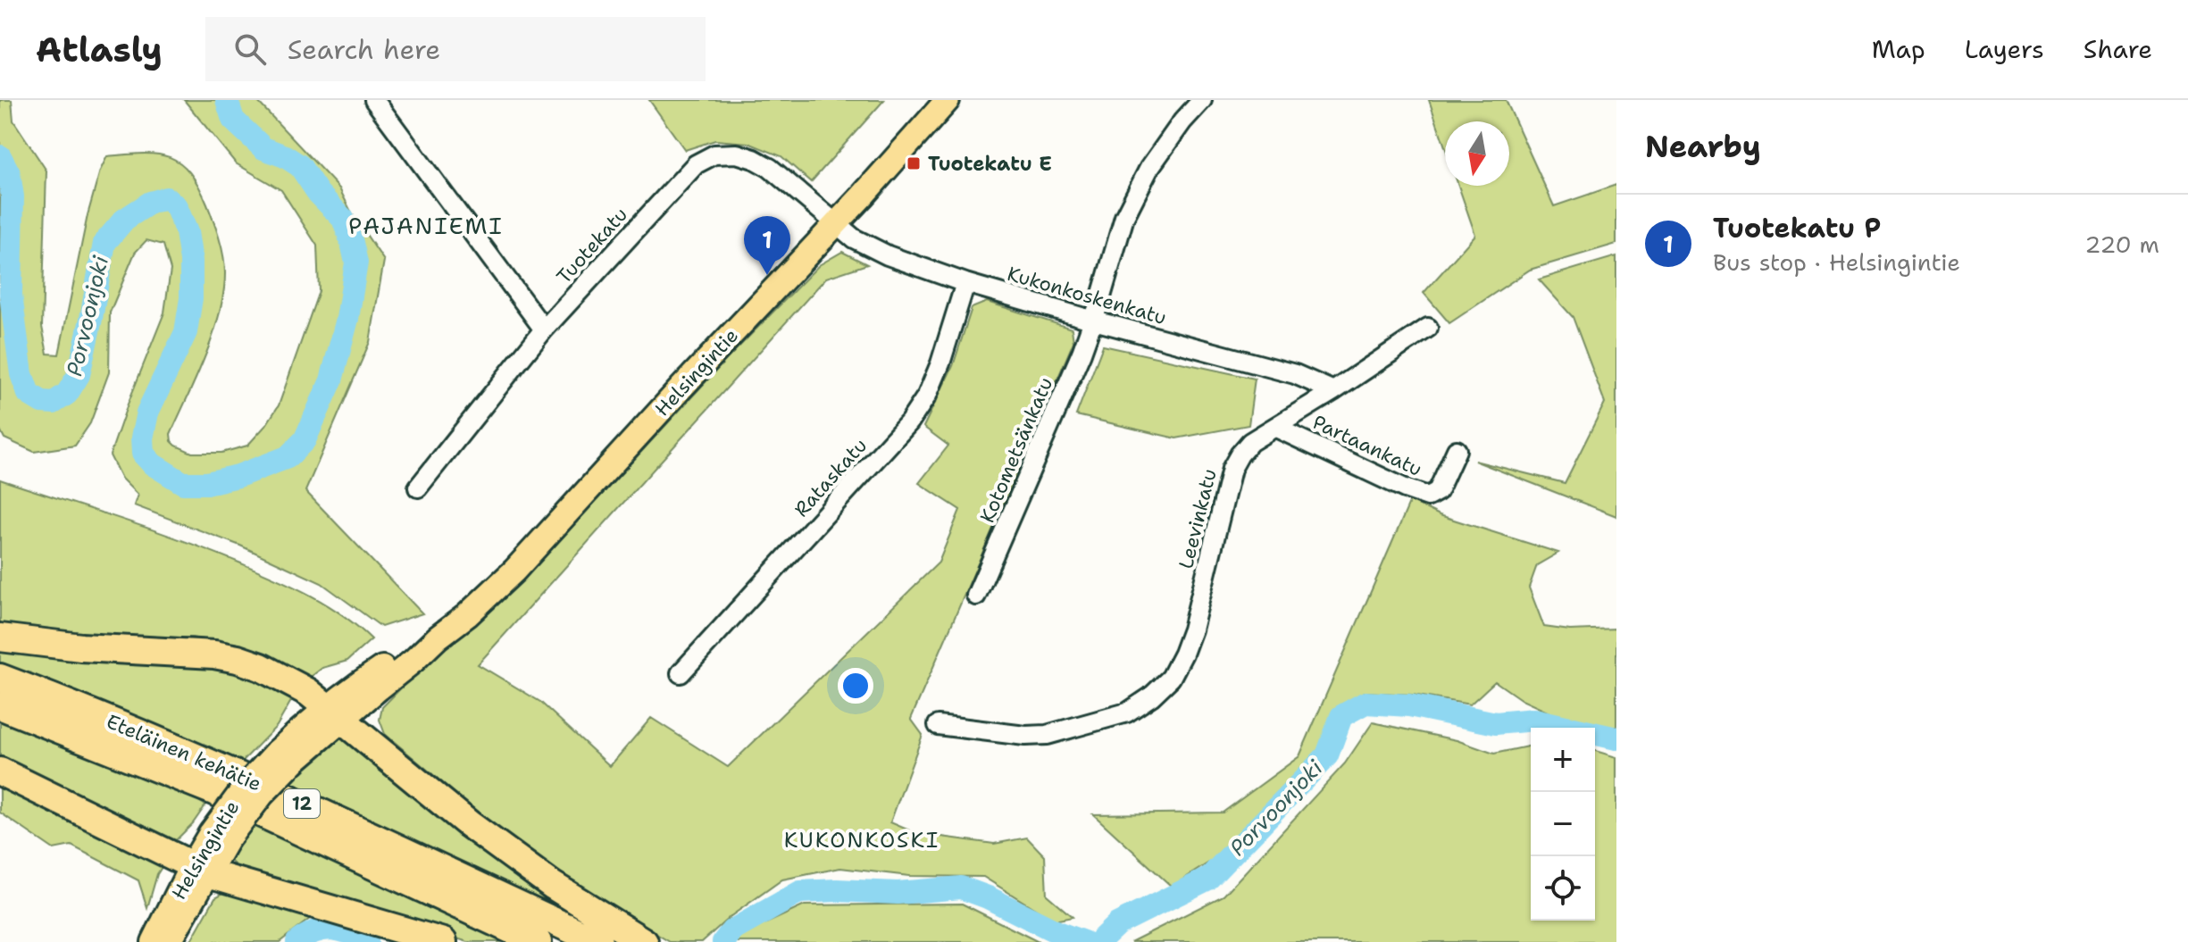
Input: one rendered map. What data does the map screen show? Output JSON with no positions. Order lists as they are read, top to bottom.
{
  "streets": {
    "highway": ["Eteläinen kehätie", "12"],
    "main road": ["Helsingintie"],
    "street": [
      "Tuotekatu",
      "Kukonkoskenkatu",
      "Partaankatu",
      "Kotometsänkatu",
      "Rataskatu",
      "Leevinkatu"
    ]
  },
  "crossings": [
    ["Tuotekatu", "Kukonkoskenkatu"],
    ["Tuotekatu", "Helsingintie"],
    ["Kukonkoskenkatu", "Helsingintie"],
    ["Kukonkoskenkatu", "Kotometsänkatu"],
    ["Kukonkoskenkatu", "Rataskatu"],
    ["Kukonkoskenkatu", "Leevinkatu"],
    ["Partaankatu", "Leevinkatu"]
  ],
  "districts": ["PAJANIEMI", "KUKONKOSKI"],
  "water": ["Porvoonjoki"],
  "places": {
    "transit": ["Tuotekatu E"]
  },
  "north": "bottom",
  "page": {
    "header": "Atlasly",
    "search": "Search here",
    "nav": ["Map", "Layers", "Share"],
    "heading": "Nearby",
    "list": [
      {
        "mark": "1",
        "name": "Tuotekatu P",
        "note": "Bus stop · Helsingintie",
        "value": "220 m"
      }
    ],
    "pins": "1",
    "map_buttons": ["+", "−"]
  }
}
